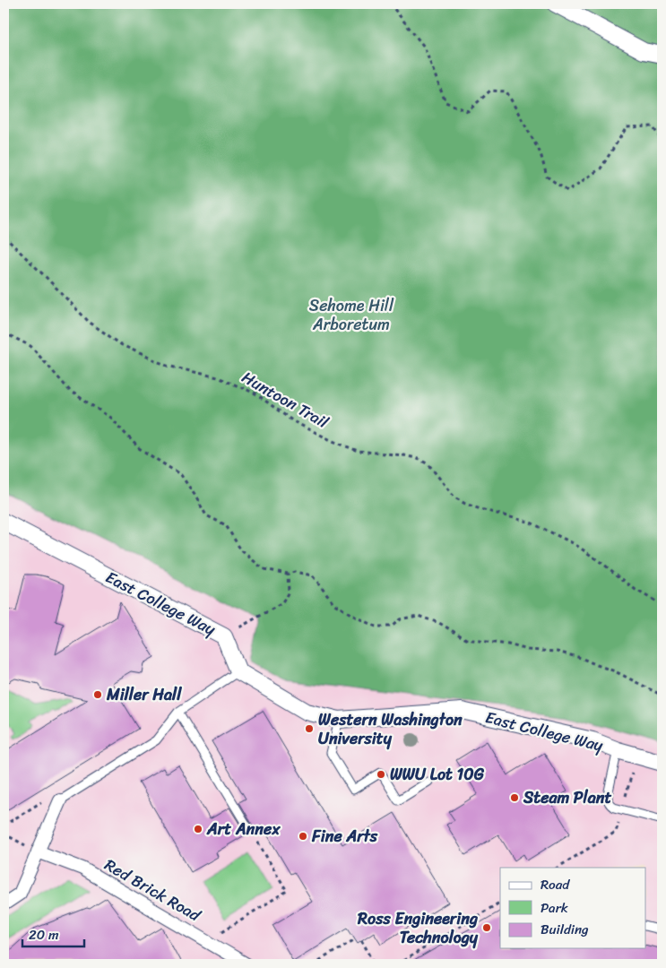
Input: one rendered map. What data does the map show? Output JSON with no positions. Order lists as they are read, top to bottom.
{
  "streets": {
    "street": ["East College Way", "Red Brick Road"],
    "path": ["Huntoon Trail"]
  },
  "parks": ["Sehome Hill Arboretum"],
  "places": [
    "Miller Hall",
    "Western Washington University",
    "WWU Lot 10G",
    "Steam Plant",
    "Art Annex",
    "Fine Arts",
    "Ross Engineering Technology"
  ],
  "legend": ["Road", "Park", "Building"],
  "scale_bar": "20 m"
}
